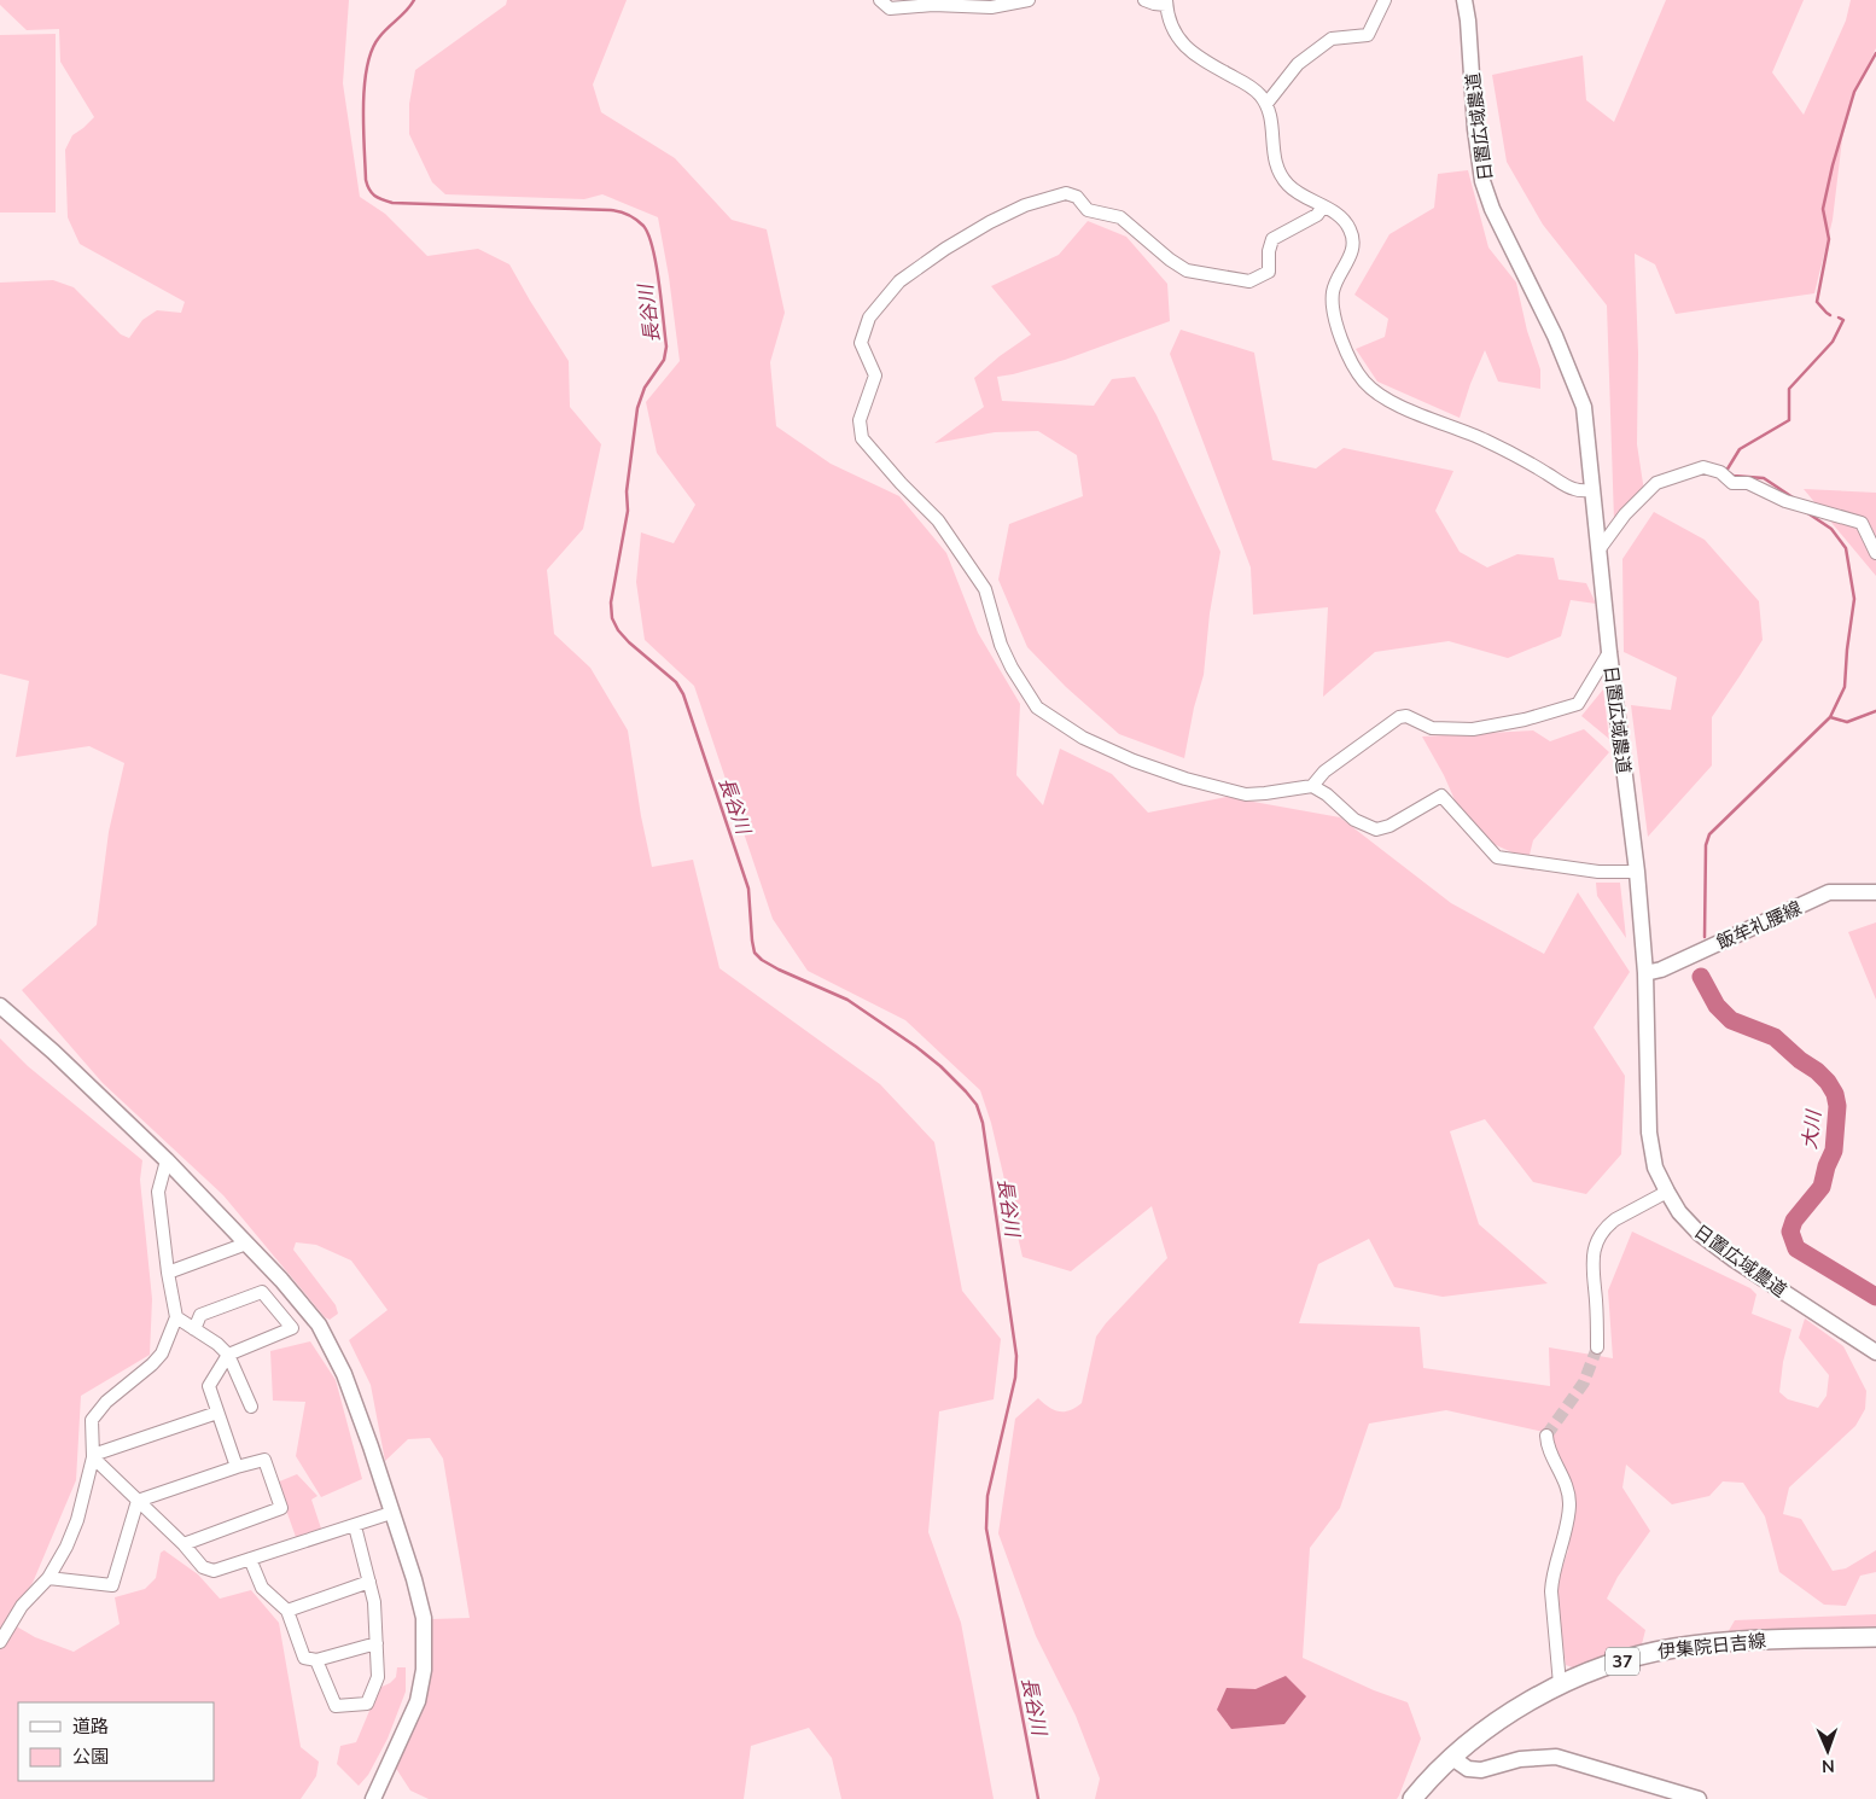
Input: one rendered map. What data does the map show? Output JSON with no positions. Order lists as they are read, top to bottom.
{
  "streets": {
    "main road": ["伊集院日吉線", "37"],
    "street": ["日置広域農道", "飯牟礼腰線"]
  },
  "crossings": [
    ["日置広域農道", "飯牟礼腰線"]
  ],
  "water": ["長谷川", "大川"],
  "legend": ["道路", "公園"],
  "north": "bottom"
}
